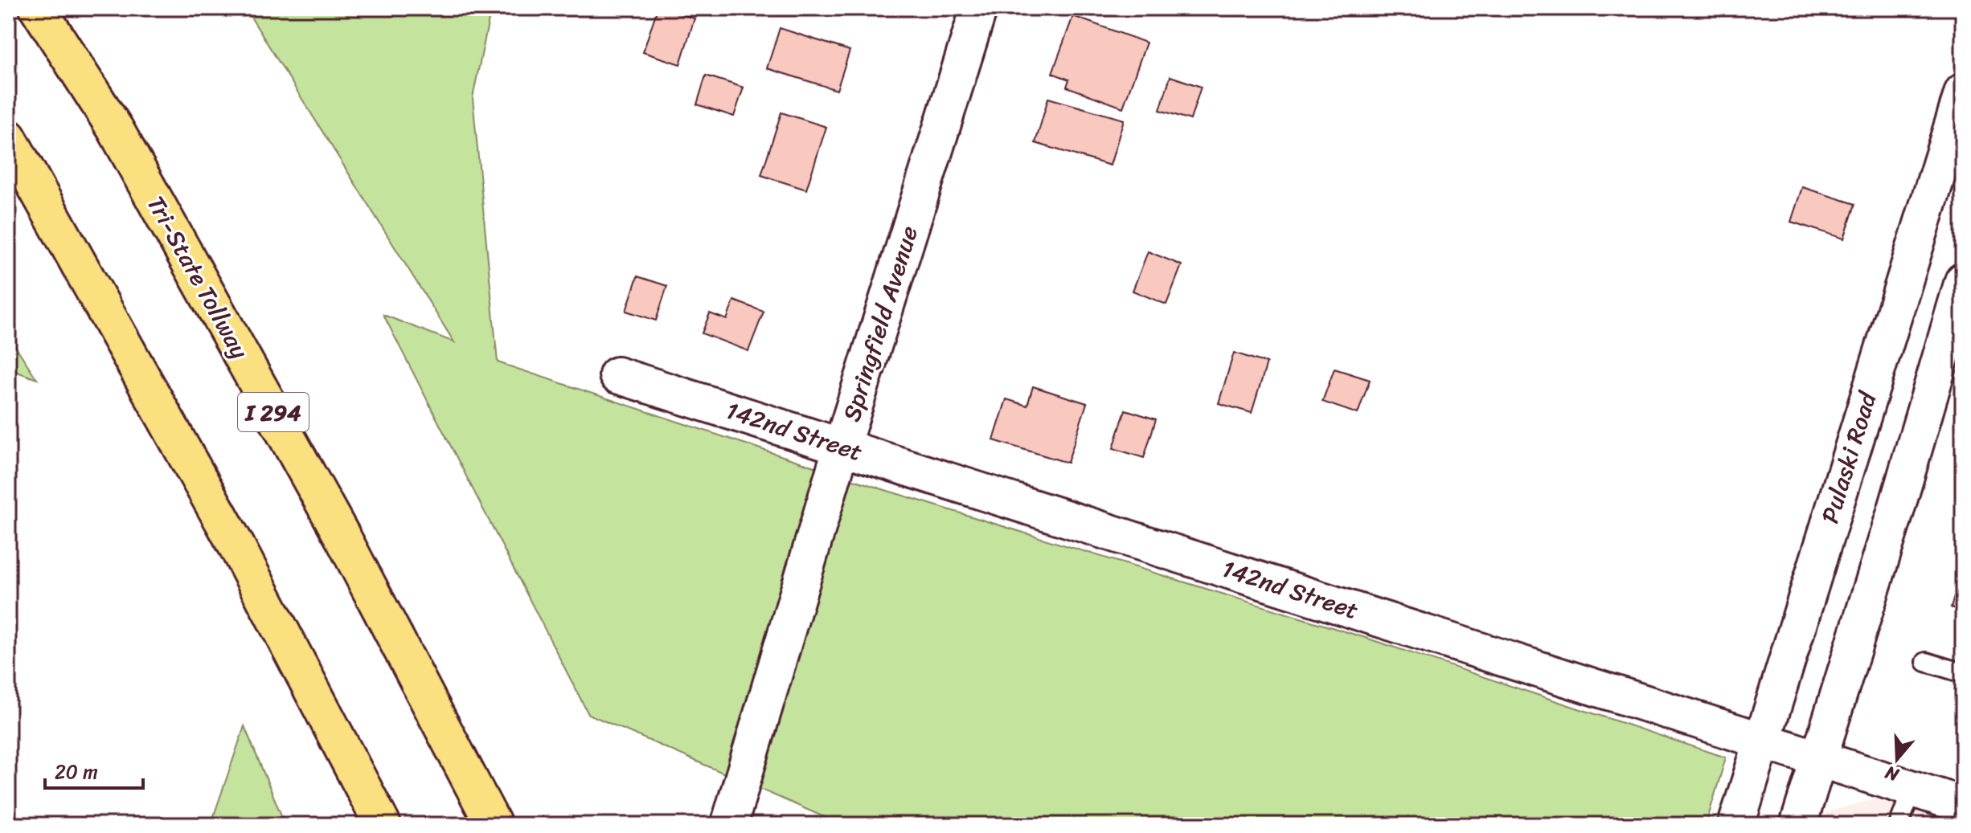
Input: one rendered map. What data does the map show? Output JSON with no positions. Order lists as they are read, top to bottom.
{
  "streets": {
    "highway": ["Tri-State Tollway", "I 294"],
    "street": ["Springfield Avenue", "142nd Street", "Pulaski Road"]
  },
  "crossings": [
    ["Springfield Avenue", "142nd Street"],
    ["142nd Street", "Pulaski Road"]
  ],
  "scale_bar": "20 m",
  "north": "bottom"
}
